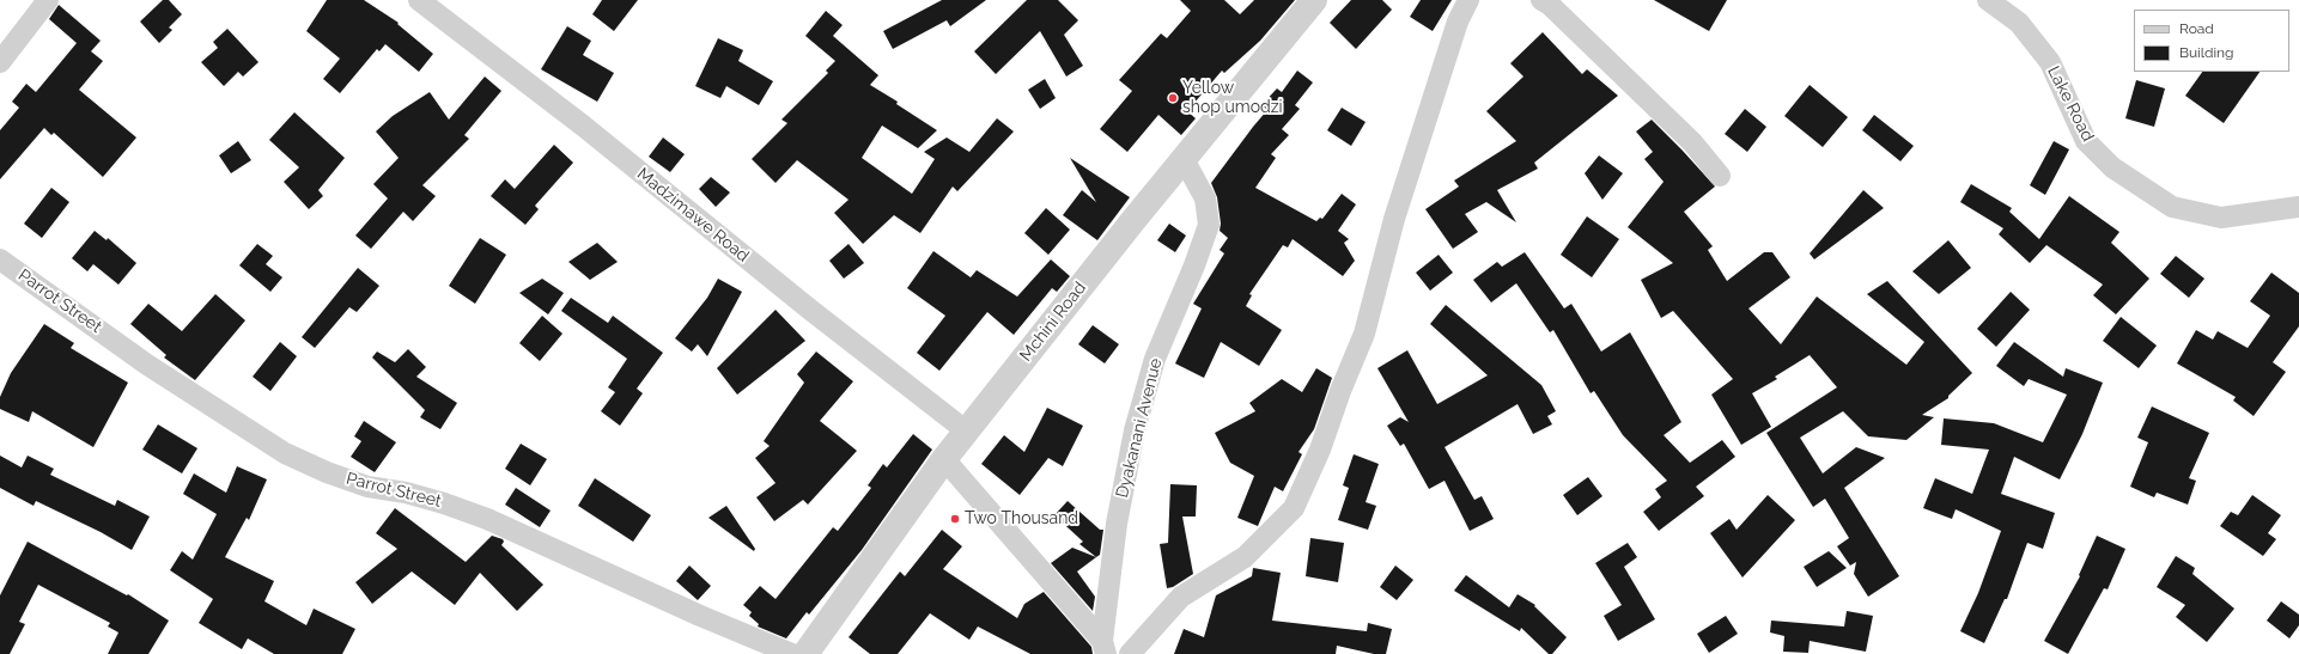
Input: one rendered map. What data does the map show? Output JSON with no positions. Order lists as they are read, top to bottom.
{
  "streets": {
    "street": [
      "Lake Road",
      "Madzimawe Road",
      "Parrot Street",
      "Mchini Road",
      "Dyakanani Avenue"
    ]
  },
  "crossings": [
    ["Madzimawe Road", "Mchini Road"],
    ["Mchini Road", "Dyakanani Avenue"]
  ],
  "places": ["Yellow shop umodzi", "Two Thousand"],
  "legend": ["Road", "Building"]
}
